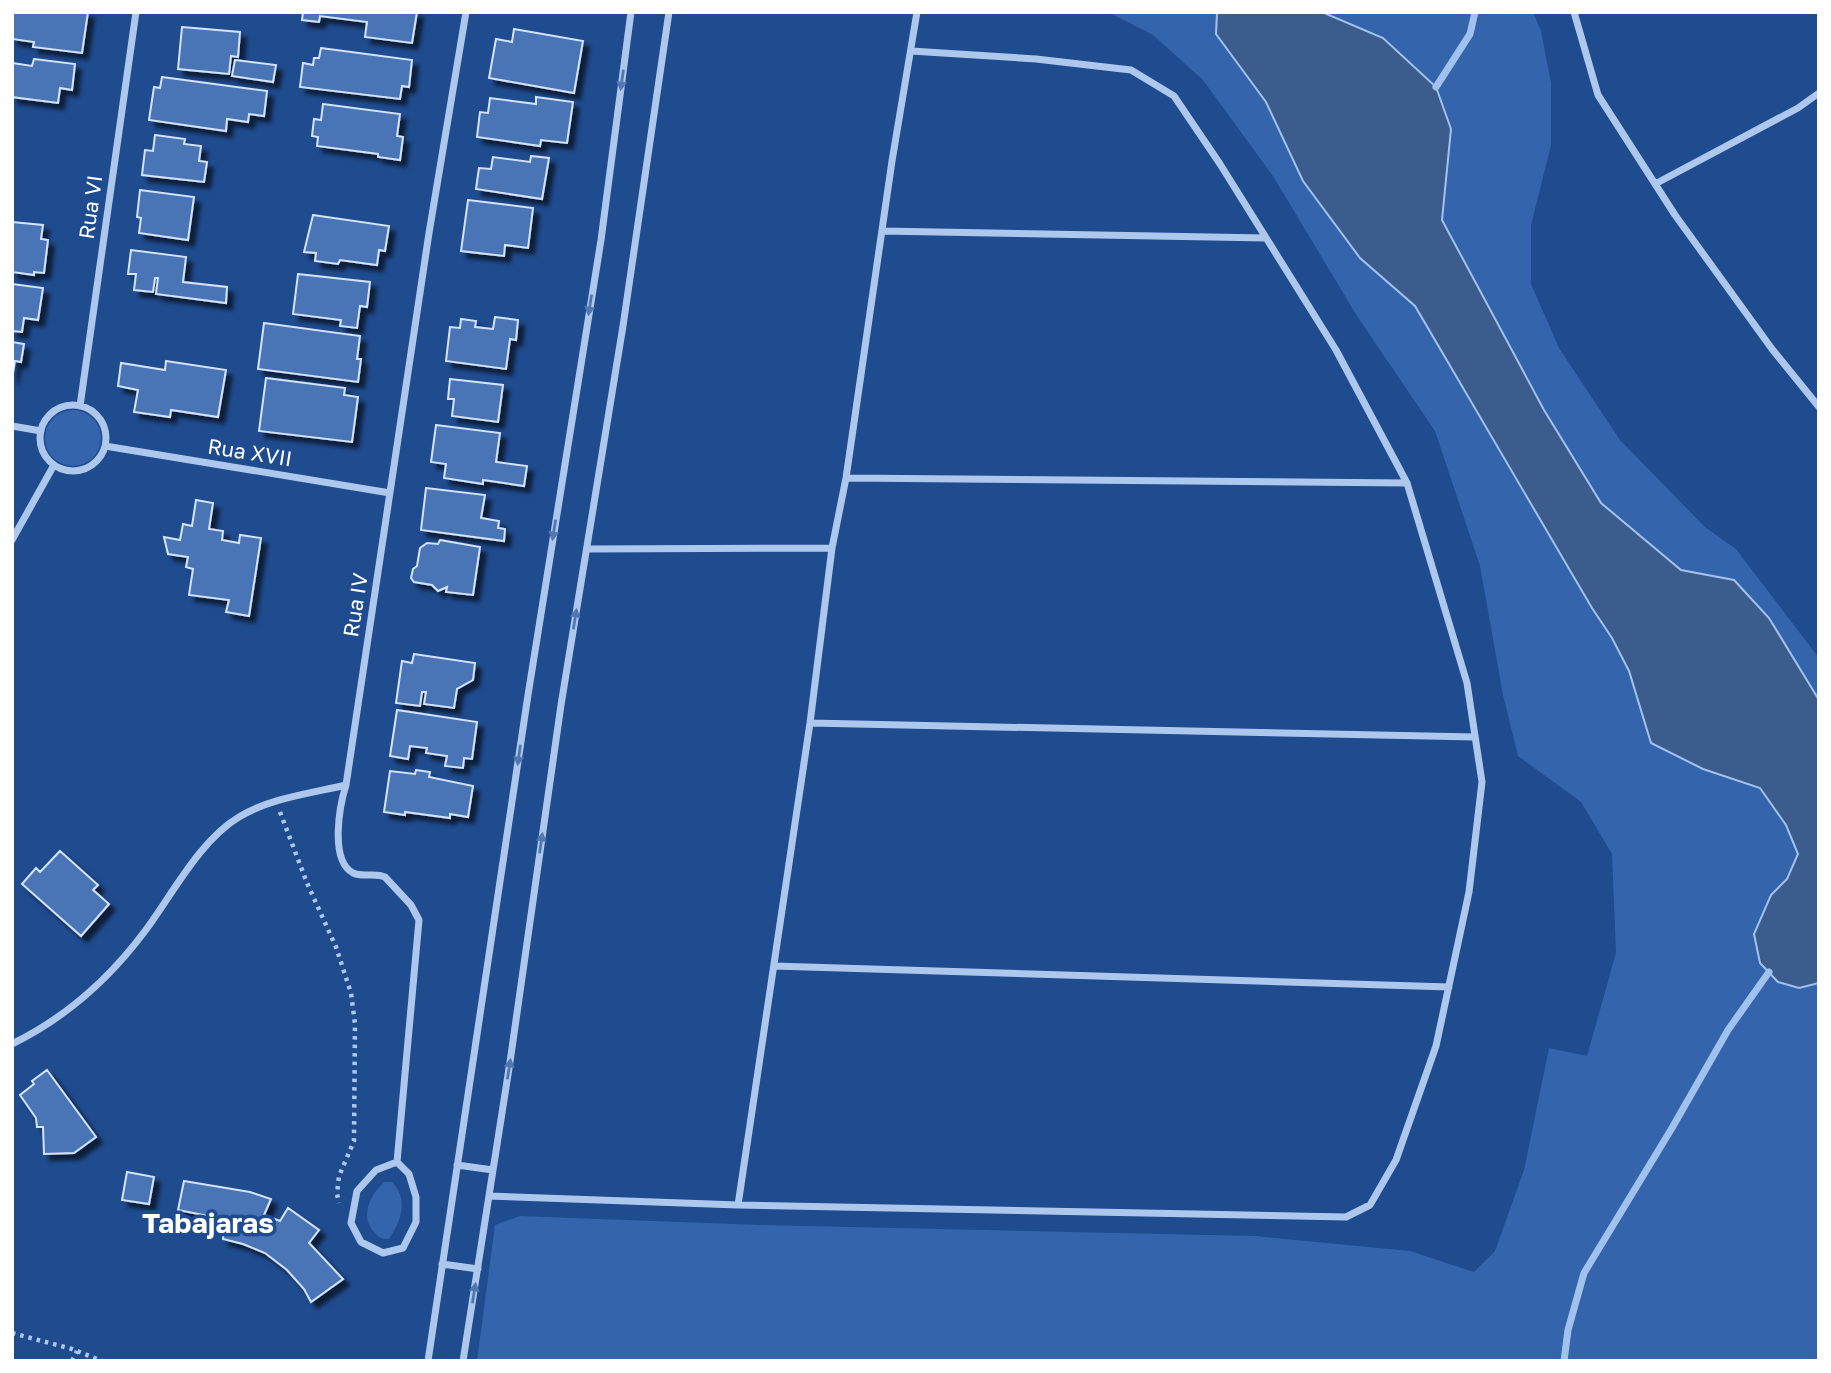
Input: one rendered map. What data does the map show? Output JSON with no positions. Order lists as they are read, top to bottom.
{
  "streets": {
    "street": ["Rua VI", "Rua XVII", "Rua IV"]
  },
  "crossings": [
    ["Rua VI", "Rua XVII"],
    ["Rua XVII", "Rua IV"]
  ],
  "districts": ["Tabajaras"]
}
